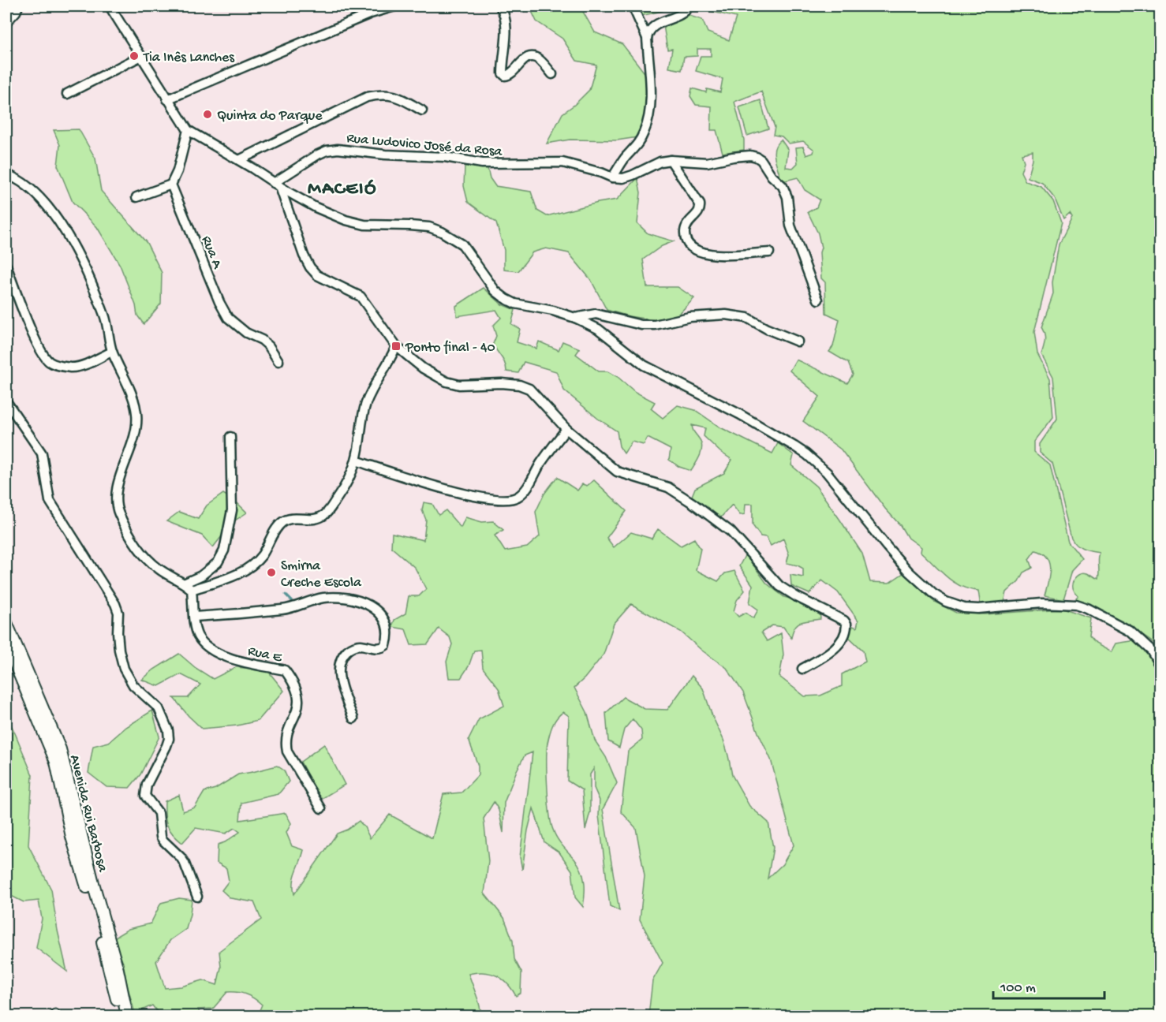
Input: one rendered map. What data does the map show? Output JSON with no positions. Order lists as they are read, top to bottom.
{
  "streets": {
    "main road": ["Avenida Rui Barbosa"],
    "street": ["Rua Ludovico José da Rosa", "Rua A", "Rua E"]
  },
  "districts": ["MACEIÓ"],
  "places": {
    "other": ["Tia Inês Lanches", "Quinta do Parque", "Smirna Creche Escola"],
    "transit": ["Ponto final - 40"]
  },
  "scale_bar": "100 m"
}
